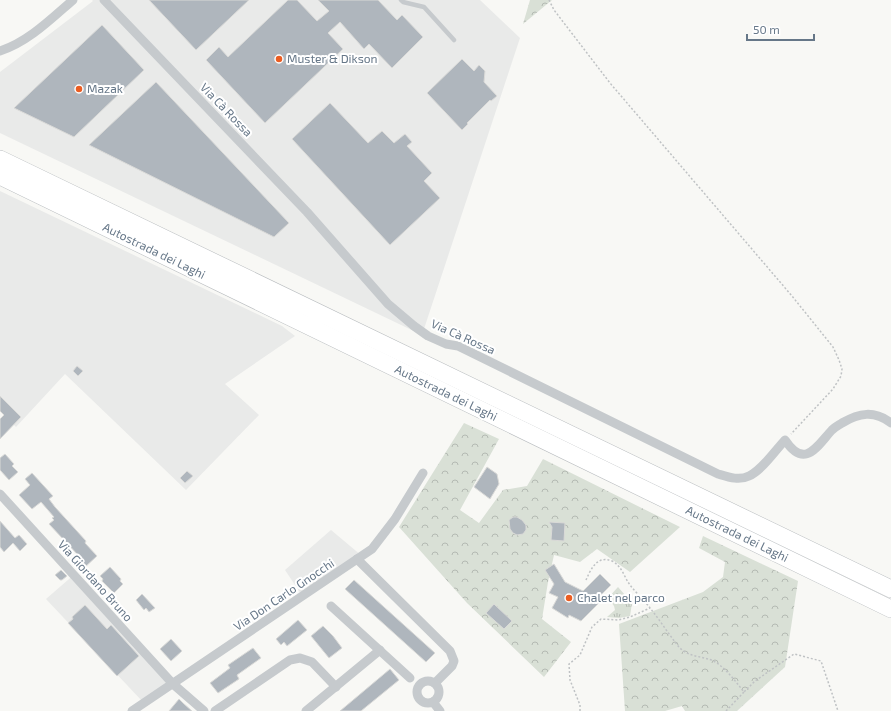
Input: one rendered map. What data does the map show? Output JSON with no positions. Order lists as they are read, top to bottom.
{
  "streets": {
    "highway": ["Autostrada dei Laghi"],
    "street": ["Via Cà Rossa", "Via Giordano Bruno", "Via Don Carlo Gnocchi"]
  },
  "crossings": [
    ["Via Giordano Bruno", "Via Don Carlo Gnocchi"]
  ],
  "places": ["Muster & Dikson", "Mazak", "Chalet nel parco"],
  "scale_bar": "50 m"
}
